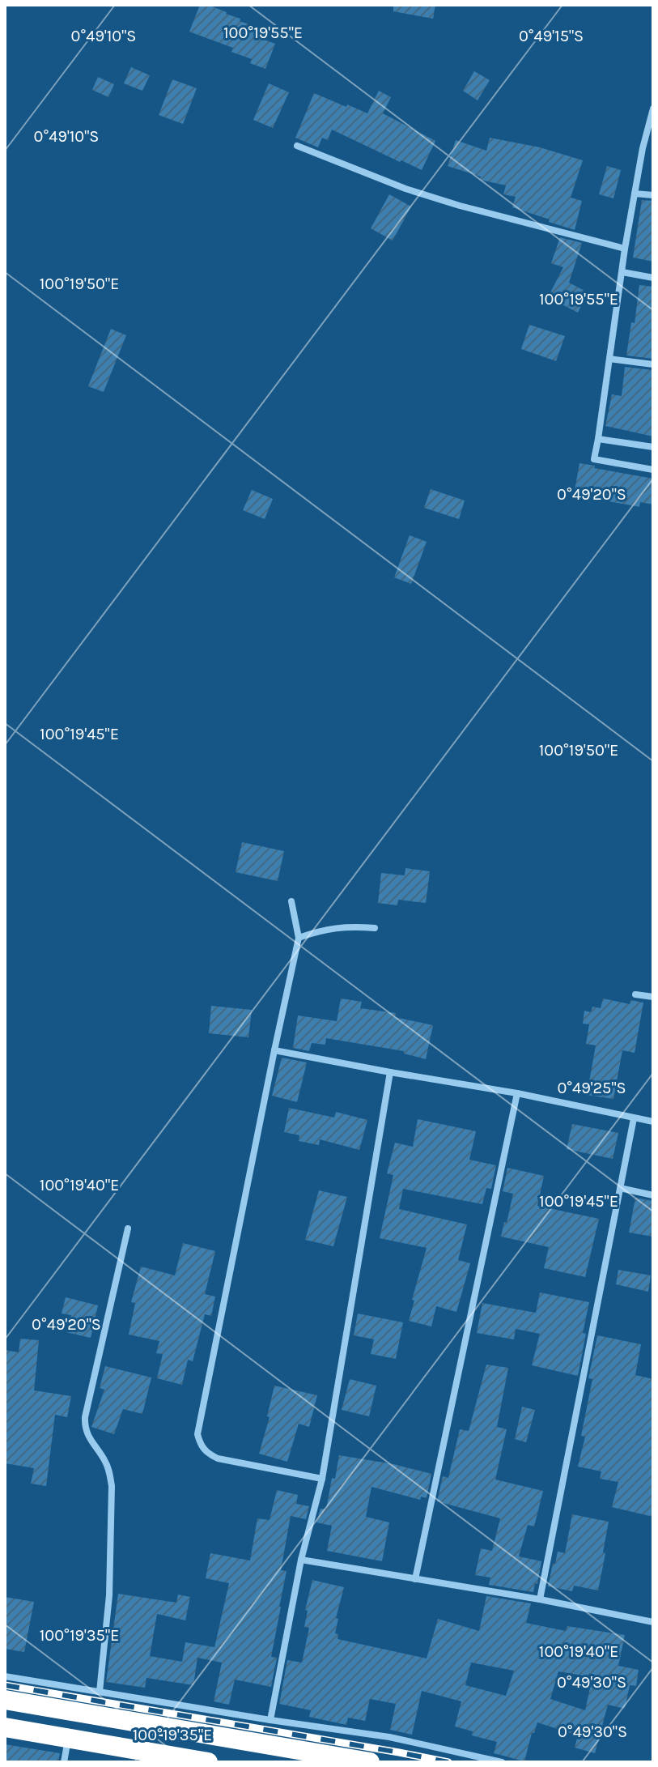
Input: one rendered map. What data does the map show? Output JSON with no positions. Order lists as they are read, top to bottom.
{
  "coordinates": [
    "100°19'55\"E",
    "0°49'10\"S",
    "0°49'15\"S",
    "100°19'50\"E",
    "0°49'20\"S",
    "100°19'45\"E",
    "0°49'25\"S",
    "100°19'40\"E",
    "100°19'35\"E",
    "0°49'30\"S"
  ]
}
